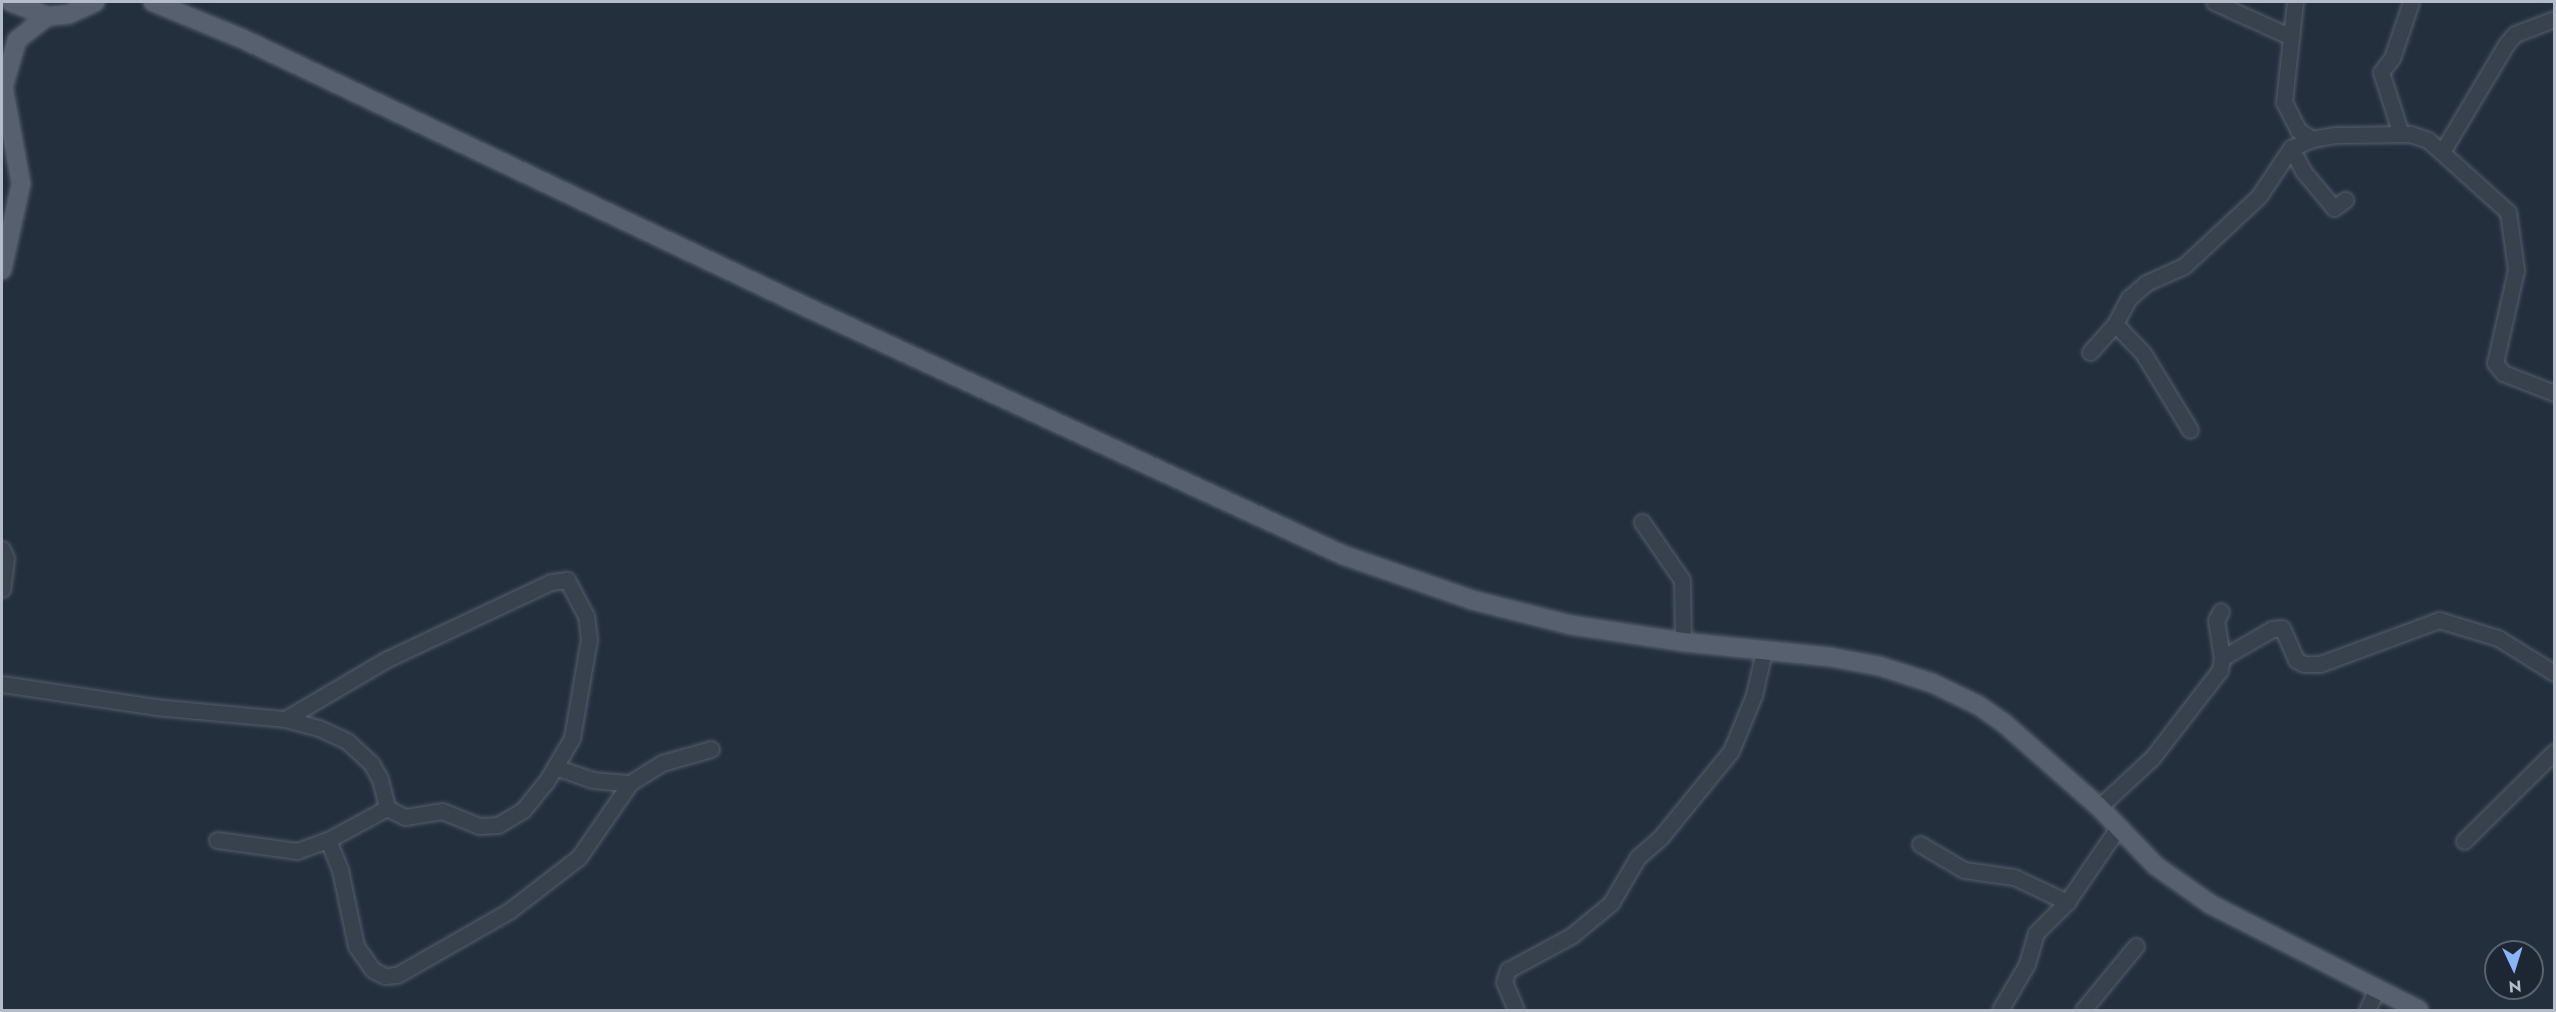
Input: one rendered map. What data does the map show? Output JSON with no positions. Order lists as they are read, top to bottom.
{
  "north": "bottom"
}
